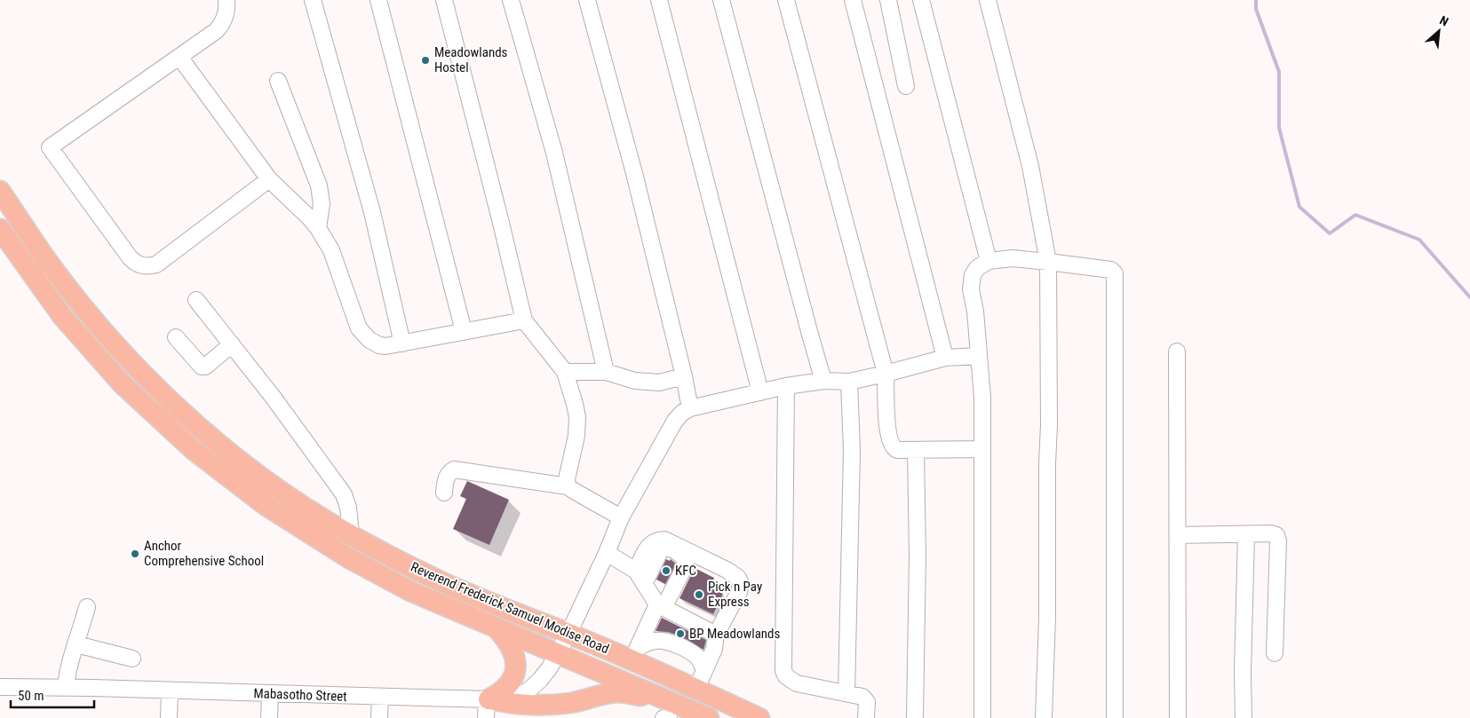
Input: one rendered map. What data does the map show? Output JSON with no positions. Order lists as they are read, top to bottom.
{
  "streets": {
    "main road": ["Reverend Frederick Samuel Modise Road"],
    "street": ["Mabasotho Street"]
  },
  "crossings": [
    ["Reverend Frederick Samuel Modise Road", "Mabasotho Street"]
  ],
  "places": [
    "Meadowlands Hostel",
    "Anchor Comprehensive School",
    "KFC",
    "Pick n Pay Express",
    "BP Meadowlands"
  ],
  "scale_bar": "50 m",
  "north": "top right"
}
